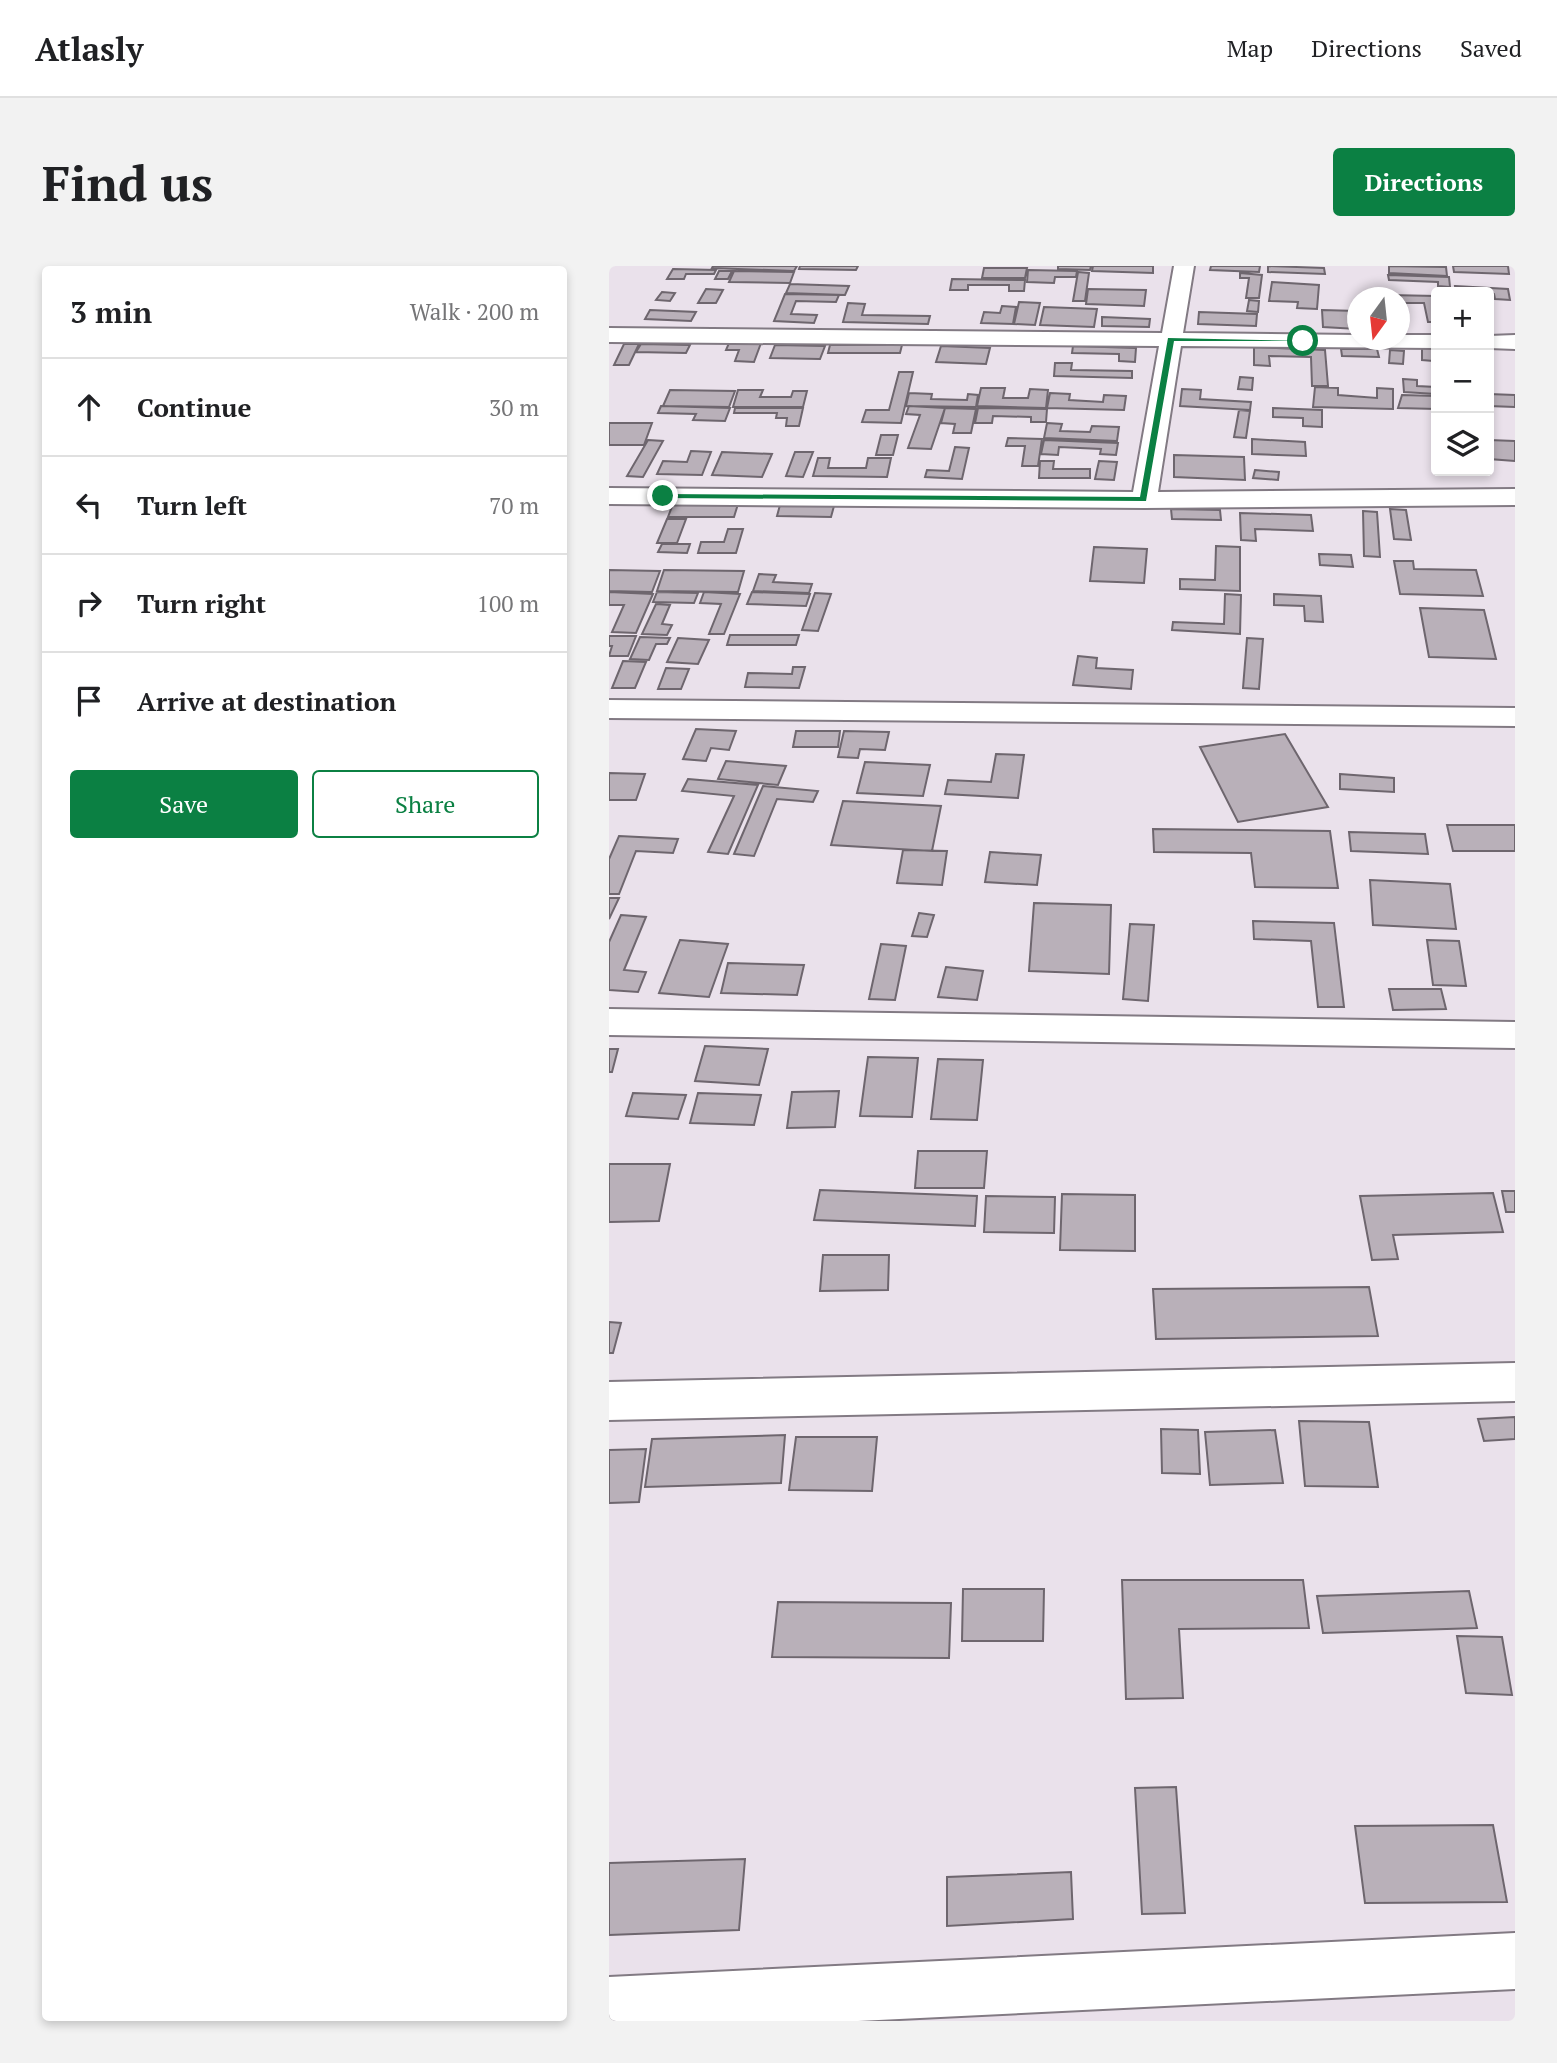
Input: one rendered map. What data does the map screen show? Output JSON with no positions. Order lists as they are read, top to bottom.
{
  "north": "bottom",
  "page": {
    "header": "Atlasly",
    "nav": ["Map", "Directions", "Saved"],
    "buttons": [
      "Directions",
      ["Save", "Share"]
    ],
    "title": "Find us",
    "heading": ["3 min", "Walk · 200 m"],
    "map_buttons": ["+", "−"],
    "list": [
      ["Continue", "30 m"],
      ["Turn left", "70 m"],
      ["Turn right", "100 m"],
      "Arrive at destination"
    ]
  }
}
